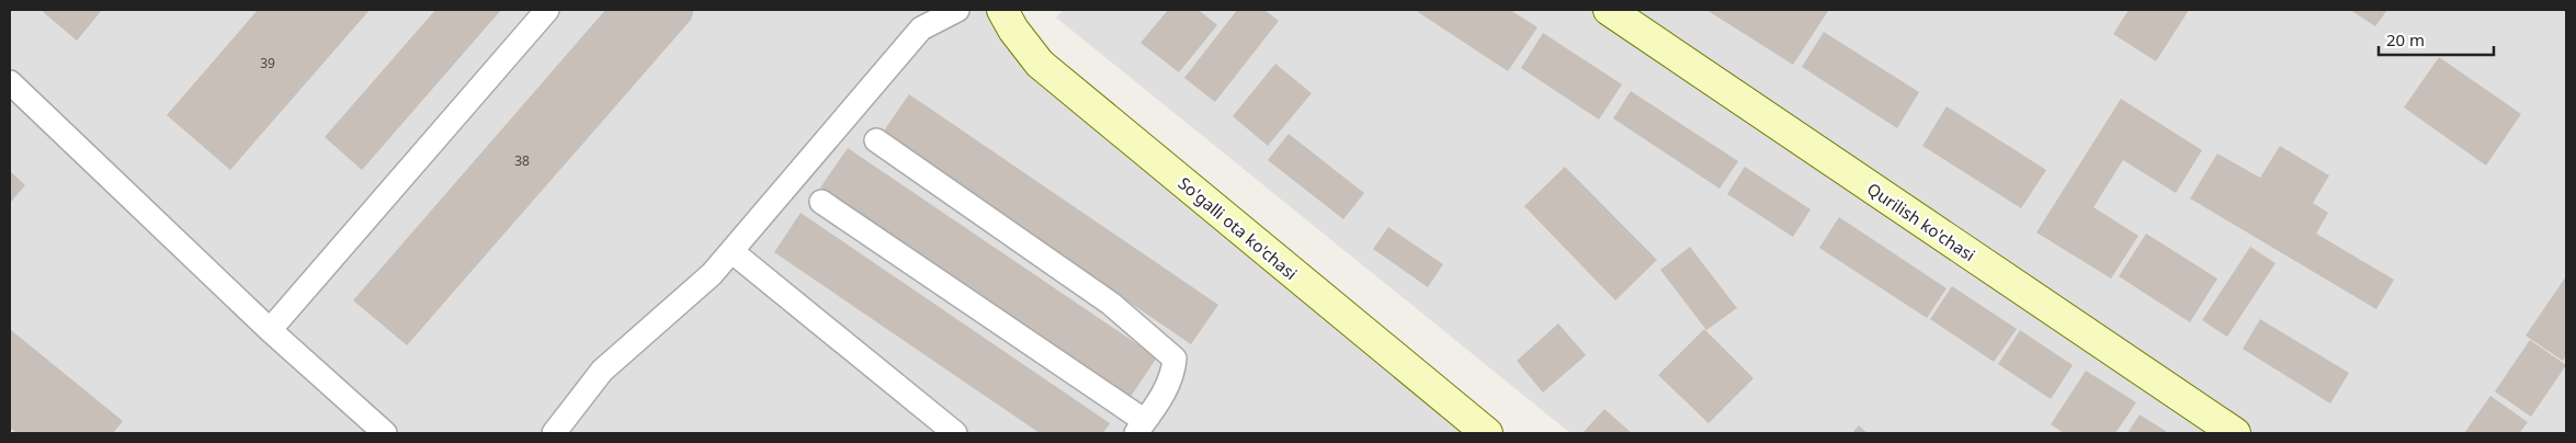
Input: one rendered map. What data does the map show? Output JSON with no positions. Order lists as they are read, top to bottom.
{
  "streets": {
    "street": ["Qurilish ko'chasi", "So'galli ota ko'chasi"]
  },
  "house_numbers": ["39", "38"],
  "scale_bar": "20 m"
}
